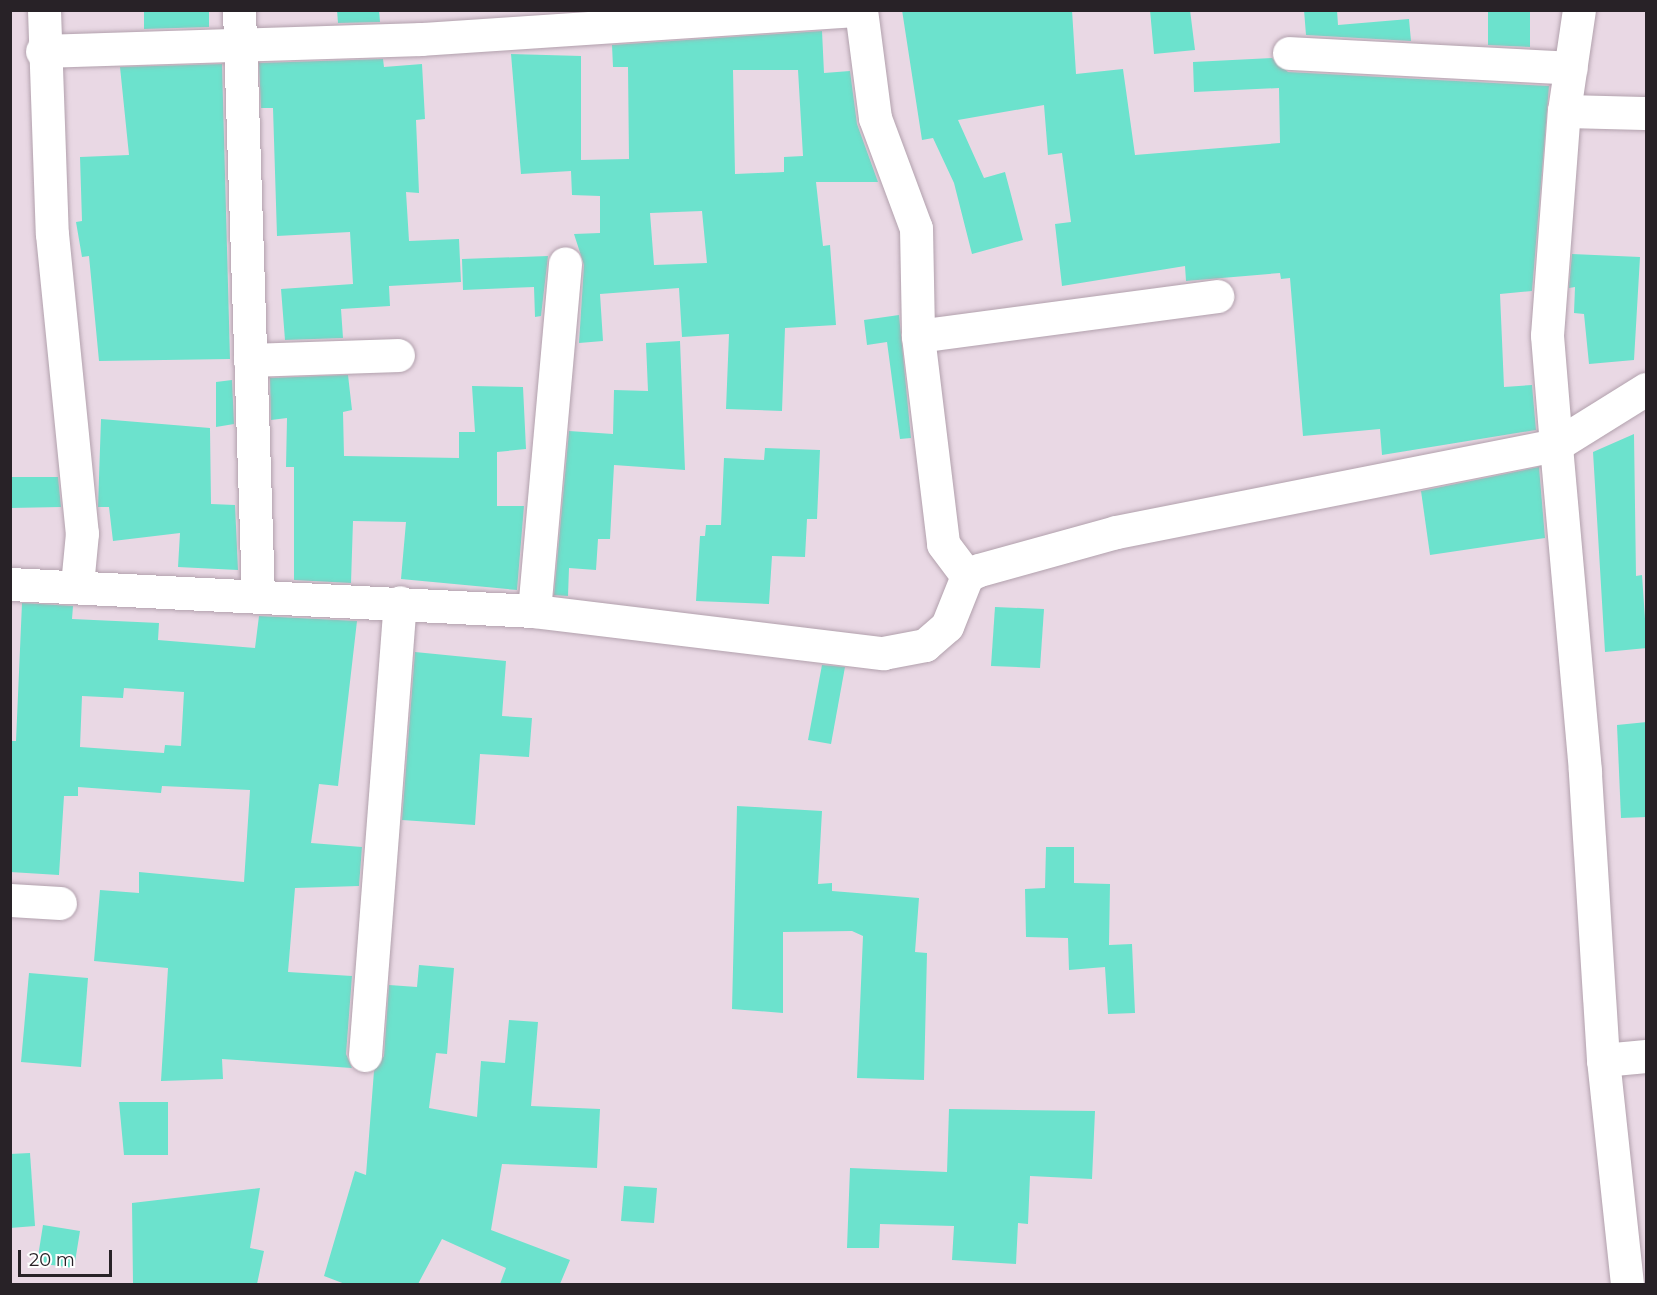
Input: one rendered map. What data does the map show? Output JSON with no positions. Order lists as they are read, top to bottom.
{
  "scale_bar": "20 m"
}
